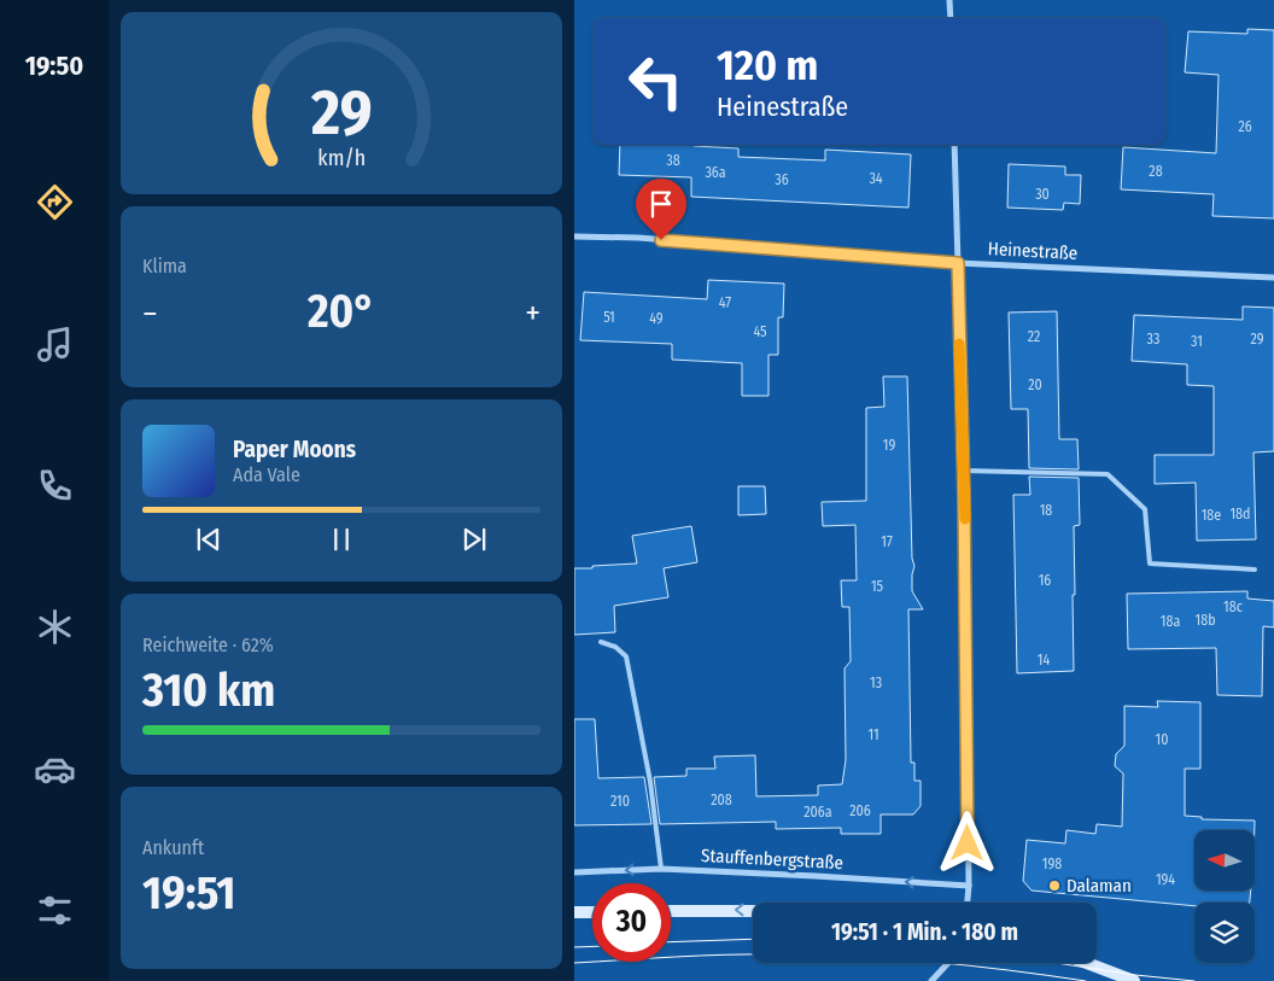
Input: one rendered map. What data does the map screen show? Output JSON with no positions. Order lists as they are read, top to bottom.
{
  "streets": {
    "street": ["Heinestraße", "Stauffenbergstraße"]
  },
  "one_way": ["Stauffenbergstraße"],
  "places": ["Dalaman"],
  "house_numbers": [
    "26",
    "38",
    "28",
    "36a",
    "34",
    "36",
    "30",
    "47",
    "51",
    "49",
    "45",
    "22",
    "33",
    "29",
    "31",
    "20",
    "19",
    "18",
    "18d",
    "18e",
    "17",
    "16",
    "15",
    "18c",
    "18b",
    "18a",
    "14",
    "13",
    "11",
    "10",
    "208",
    "210",
    "206",
    "206a",
    "198",
    "194"
  ],
  "north": "left",
  "page": {
    "tabs": "19:50",
    "turn": ["120 m", "Heinestraße"],
    "tile": [
      "Klima",
      ["Reichweite · 62%", "310 km"],
      ["Ankunft", "19:51"]
    ],
    "heat": ["−", "20°", "+"],
    "song": ["Paper Moons", "Ada Vale"],
    "limit": "30",
    "trip": "19:51 · 1 Min. · 180 m",
    "gauge": ["29", "km/h"]
  }
}
